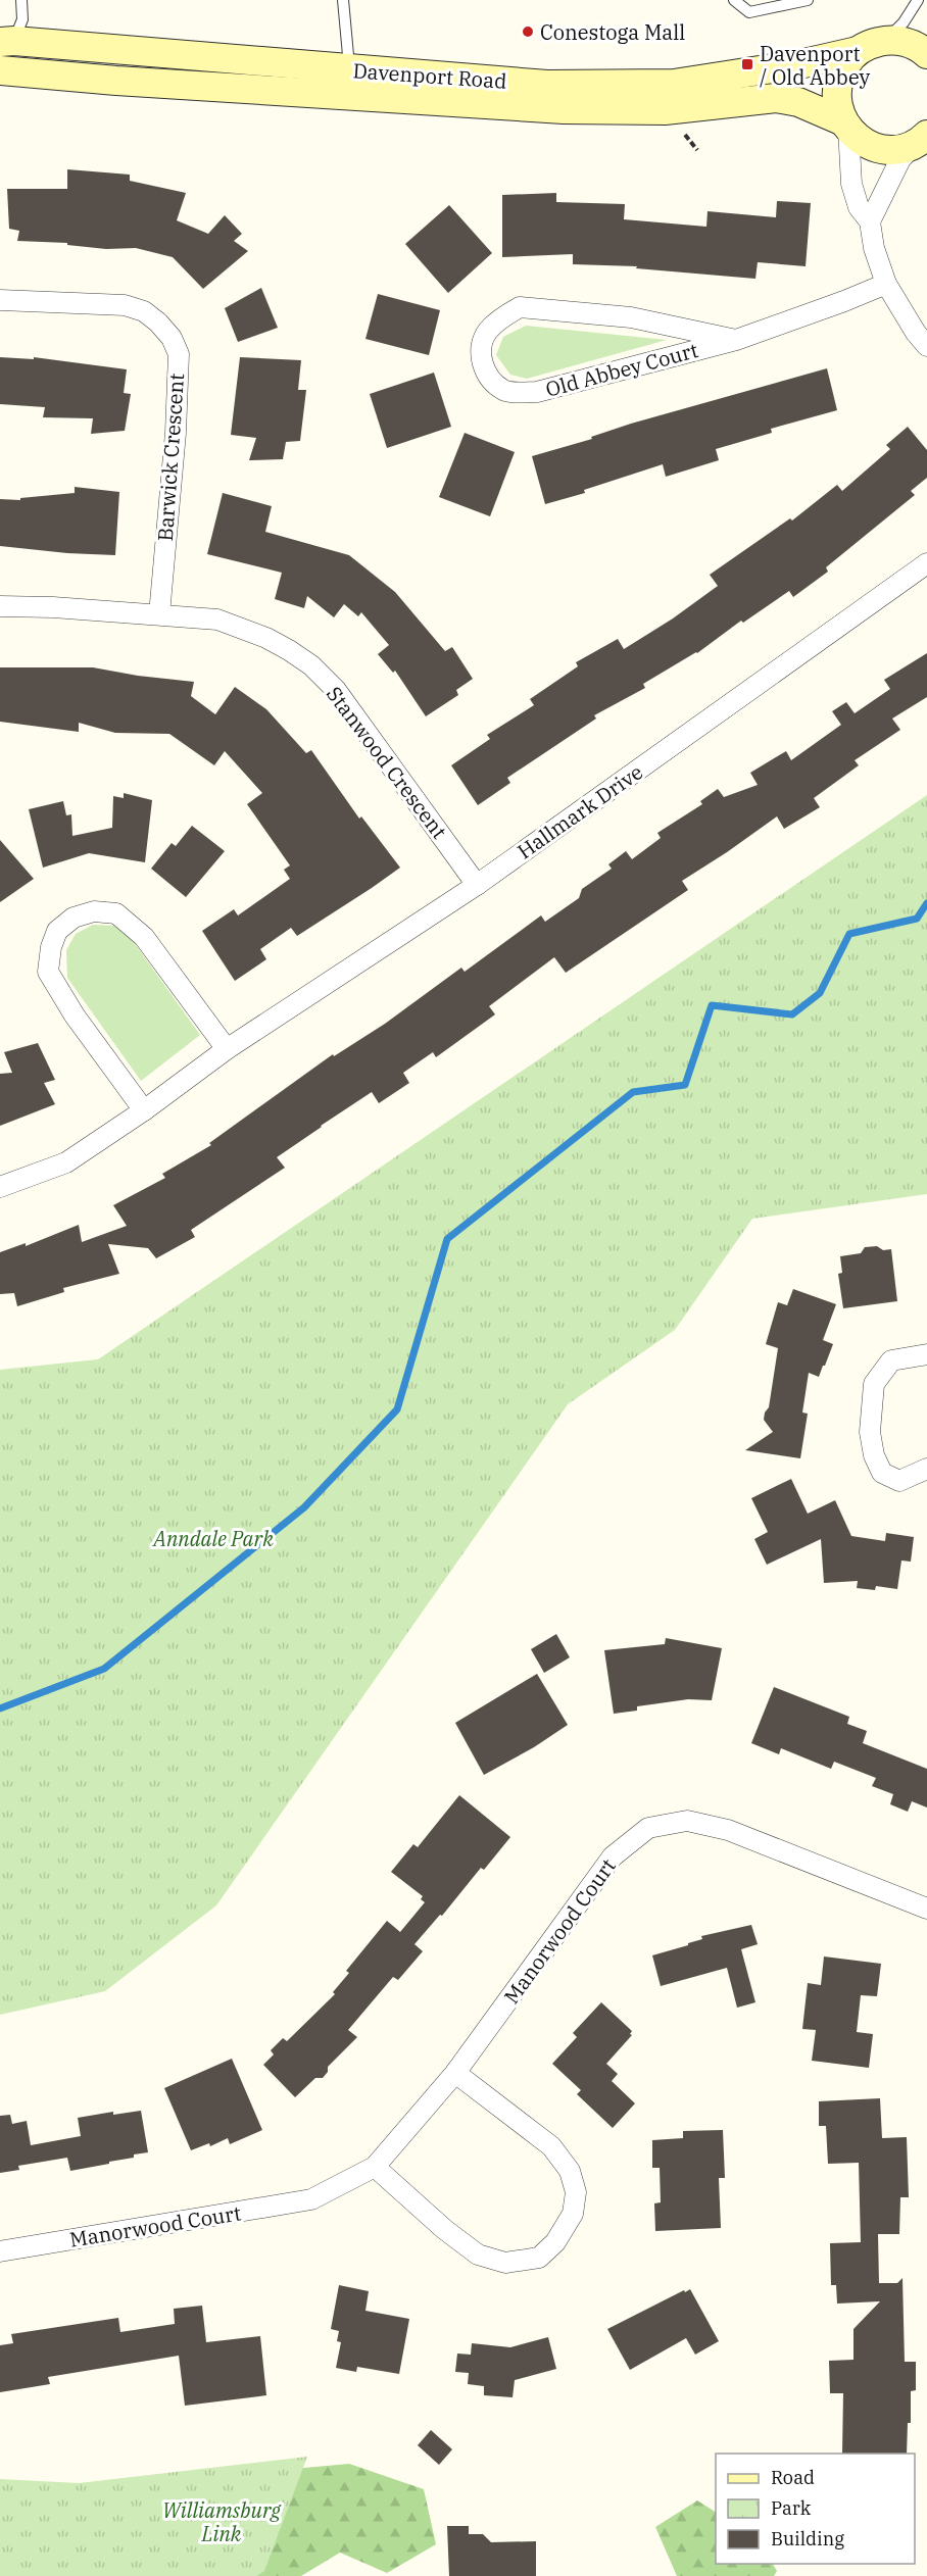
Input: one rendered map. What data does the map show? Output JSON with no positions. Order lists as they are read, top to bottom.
{
  "streets": {
    "street": [
      "Davenport Road",
      "Old Abbey Court",
      "Barwick Crescent",
      "Stanwood Crescent",
      "Hallmark Drive",
      "Manorwood Court"
    ]
  },
  "crossings": [
    ["Barwick Crescent", "Stanwood Crescent"],
    ["Stanwood Crescent", "Hallmark Drive"]
  ],
  "parks": ["Anndale Park", "Williamsburg Link"],
  "places": {
    "other": ["Conestoga Mall"],
    "transit": ["Davenport / Old Abbey"]
  },
  "legend": ["Road", "Park", "Building"]
}
